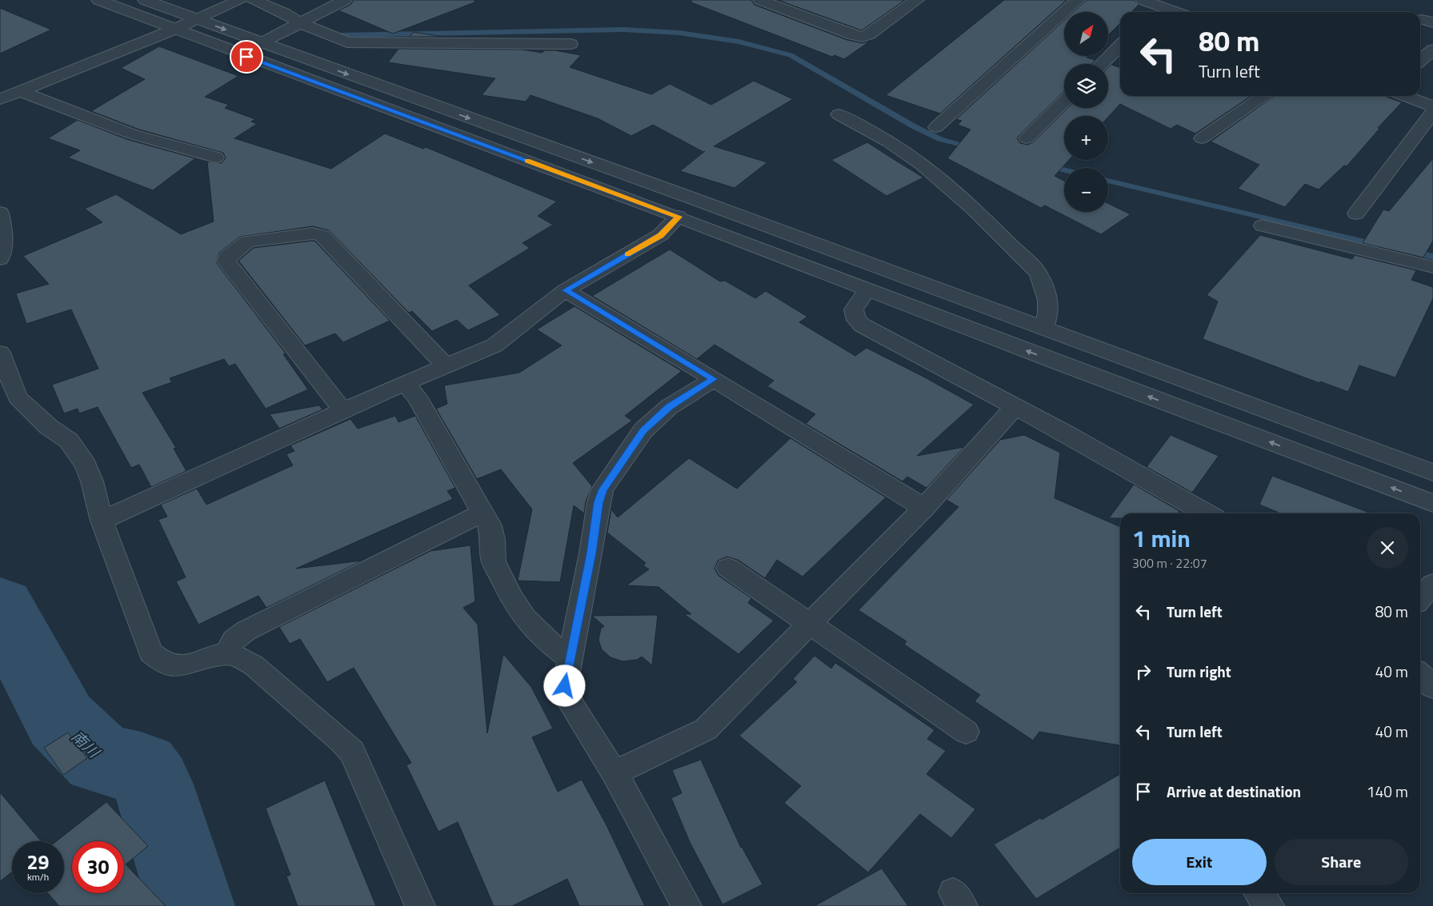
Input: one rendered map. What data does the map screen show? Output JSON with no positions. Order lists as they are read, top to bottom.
{
  "water": ["南川"],
  "north": "top right",
  "page": {
    "map_buttons": ["+", "−"],
    "turn": ["80 m", "Turn left"],
    "heading": ["1 min", "300 m · 22:07"],
    "list": [
      {
        "name": "Turn left",
        "value": "80 m"
      },
      {
        "name": "Turn right",
        "value": "40 m"
      },
      {
        "name": "Turn left",
        "value": "40 m"
      },
      {
        "name": "Arrive at destination",
        "value": "140 m"
      }
    ],
    "buttons": ["Exit", "Share"],
    "speed": "29 km/h",
    "limit": "30"
  }
}
